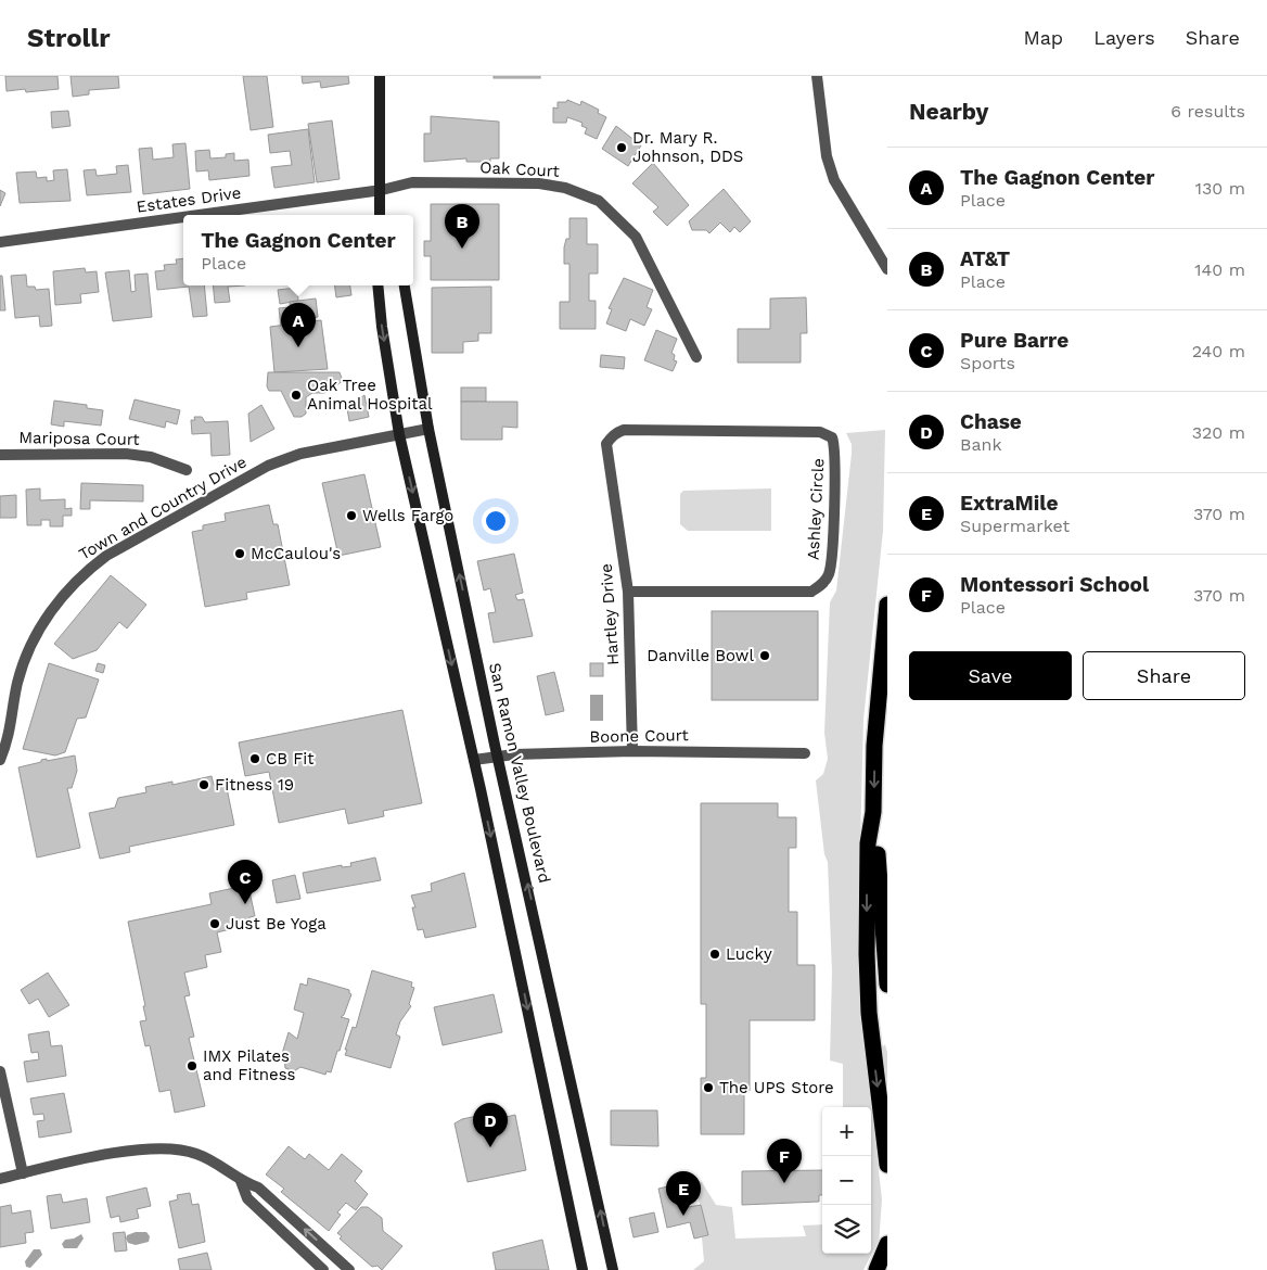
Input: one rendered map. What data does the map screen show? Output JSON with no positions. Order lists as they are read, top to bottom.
{
  "streets": {
    "main road": ["San Ramon Valley Boulevard"],
    "street": [
      "Oak Court",
      "Estates Drive",
      "Mariposa Court",
      "Town and Country Drive",
      "Ashley Circle",
      "Hartley Drive",
      "Boone Court"
    ]
  },
  "crossings": [
    ["Oak Court", "Estates Drive"],
    ["Town and Country Drive", "San Ramon Valley Boulevard"],
    ["Ashley Circle", "Hartley Drive"],
    ["Hartley Drive", "Boone Court"],
    ["Boone Court", "San Ramon Valley Boulevard"]
  ],
  "places": [
    "Dr. Mary R. Johnson, DDS",
    "Oak Tree Animal Hospital",
    "Wells Fargo",
    "McCaulou's",
    "Danville Bowl",
    "CB Fit",
    "Fitness 19",
    "Just Be Yoga",
    "Lucky",
    "IMX Pilates and Fitness",
    "The UPS Store"
  ],
  "page": {
    "header": "Strollr",
    "nav": ["Map", "Layers", "Share"],
    "heading": ["Nearby", "6 results"],
    "list": [
      {
        "mark": "A",
        "name": "The Gagnon Center",
        "note": "Place",
        "value": "130 m"
      },
      {
        "mark": "B",
        "name": "AT&T",
        "note": "Place",
        "value": "140 m"
      },
      {
        "mark": "C",
        "name": "Pure Barre",
        "note": "Sports",
        "value": "240 m"
      },
      {
        "mark": "D",
        "name": "Chase",
        "note": "Bank",
        "value": "320 m"
      },
      {
        "mark": "E",
        "name": "ExtraMile",
        "note": "Supermarket",
        "value": "370 m"
      },
      {
        "mark": "F",
        "name": "Montessori School",
        "note": "Place",
        "value": "370 m"
      }
    ],
    "pins": [
      "B",
      "A",
      "C",
      "D",
      "F",
      "E"
    ],
    "popup": ["The Gagnon Center", "Place"],
    "buttons": ["Save", "Share"],
    "map_buttons": ["+", "−"]
  }
}
